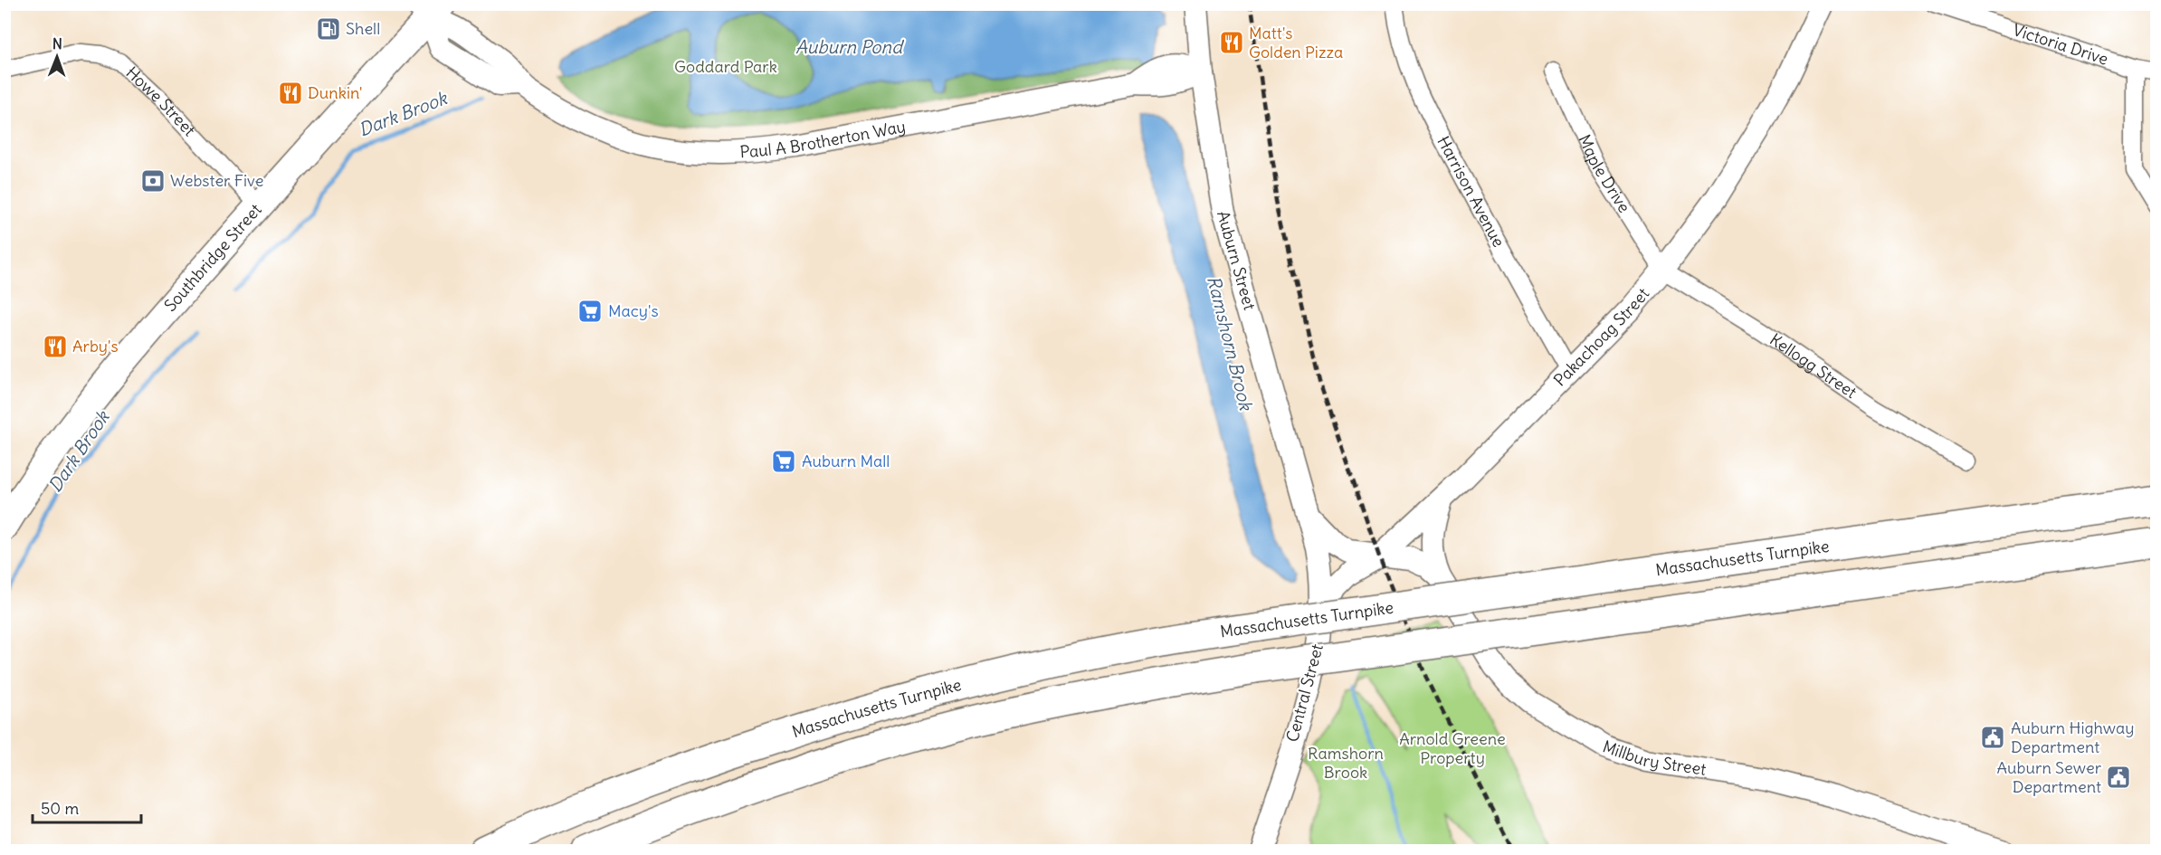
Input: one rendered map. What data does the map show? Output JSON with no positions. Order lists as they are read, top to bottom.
{
  "streets": {
    "highway": ["Massachusetts Turnpike"],
    "main road": ["Southbridge Street"],
    "street": [
      "Victoria Drive",
      "Howe Street",
      "Paul A Brotherton Way",
      "Maple Drive",
      "Harrison Avenue",
      "Auburn Street",
      "Pakachoag Street",
      "Kellogg Street",
      "Central Street",
      "Millbury Street"
    ]
  },
  "crossings": [
    ["Howe Street", "Southbridge Street"],
    ["Paul A Brotherton Way", "Southbridge Street"],
    ["Paul A Brotherton Way", "Auburn Street"],
    ["Maple Drive", "Pakachoag Street"],
    ["Maple Drive", "Kellogg Street"],
    ["Harrison Avenue", "Pakachoag Street"],
    ["Auburn Street", "Central Street"],
    ["Pakachoag Street", "Kellogg Street"],
    ["Pakachoag Street", "Central Street"],
    ["Pakachoag Street", "Millbury Street"],
    ["Central Street", "Millbury Street"]
  ],
  "water": ["Auburn Pond", "Dark Brook", "Ramshorn Brook"],
  "parks": ["Goddard Park", "Arnold Greene Property", "Ramshorn Brook"],
  "places": {
    "fuel station": ["Shell"],
    "restaurant": ["Matt's Golden Pizza", "Dunkin'", "Arby's"],
    "bank": ["Webster Five"],
    "supermarket": ["Macy's", "Auburn Mall"],
    "public building": ["Auburn Highway Department", "Auburn Sewer Department"]
  },
  "scale_bar": "50 m",
  "north": "top"
}
